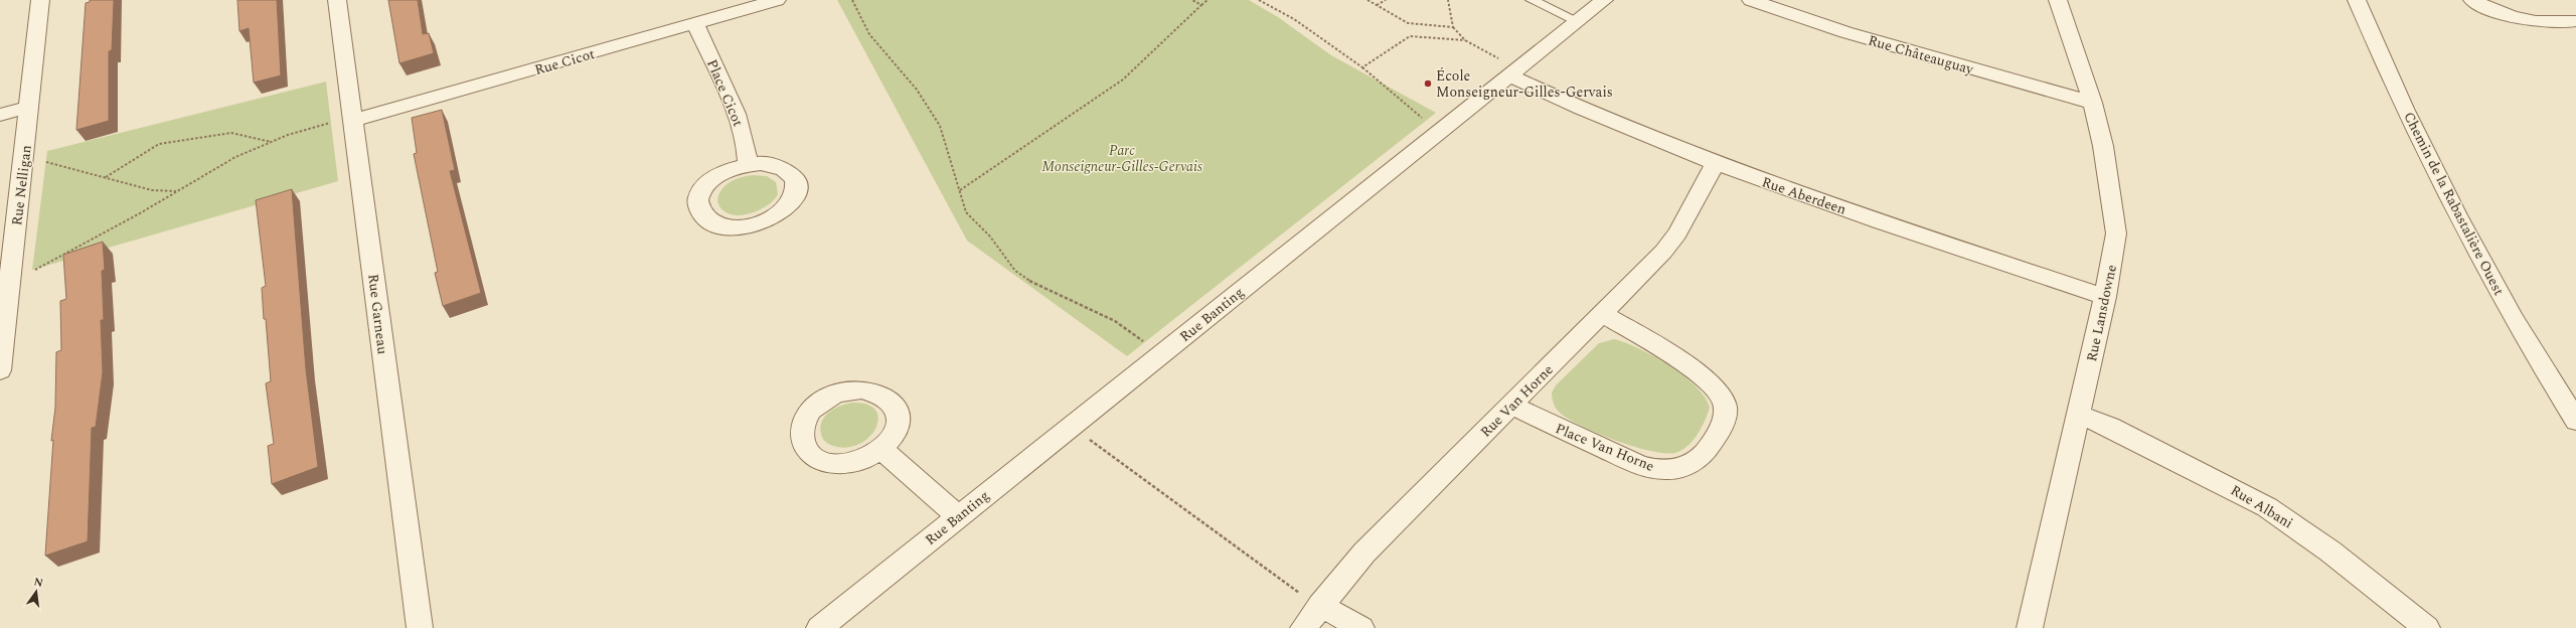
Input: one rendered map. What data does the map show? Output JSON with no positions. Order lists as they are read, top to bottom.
{
  "streets": {
    "street": [
      "Rue Châteauguay",
      "Rue Cicot",
      "Place Cicot",
      "Rue Nelligan",
      "Rue Aberdeen",
      "Chemin de la Rabastalière Ouest",
      "Rue Lansdowne",
      "Rue Garneau",
      "Rue Banting",
      "Rue Van Horne",
      "Place Van Horne",
      "Rue Albani"
    ]
  },
  "crossings": [
    ["Rue Châteauguay", "Rue Lansdowne"],
    ["Rue Cicot", "Place Cicot"],
    ["Rue Cicot", "Rue Garneau"],
    ["Rue Aberdeen", "Rue Lansdowne"],
    ["Rue Aberdeen", "Rue Banting"],
    ["Rue Aberdeen", "Rue Van Horne"],
    ["Rue Lansdowne", "Rue Albani"],
    ["Rue Van Horne", "Place Van Horne"]
  ],
  "parks": ["Parc Monseigneur-Gilles-Gervais"],
  "places": ["École Monseigneur-Gilles-Gervais"],
  "north": "top"
}
